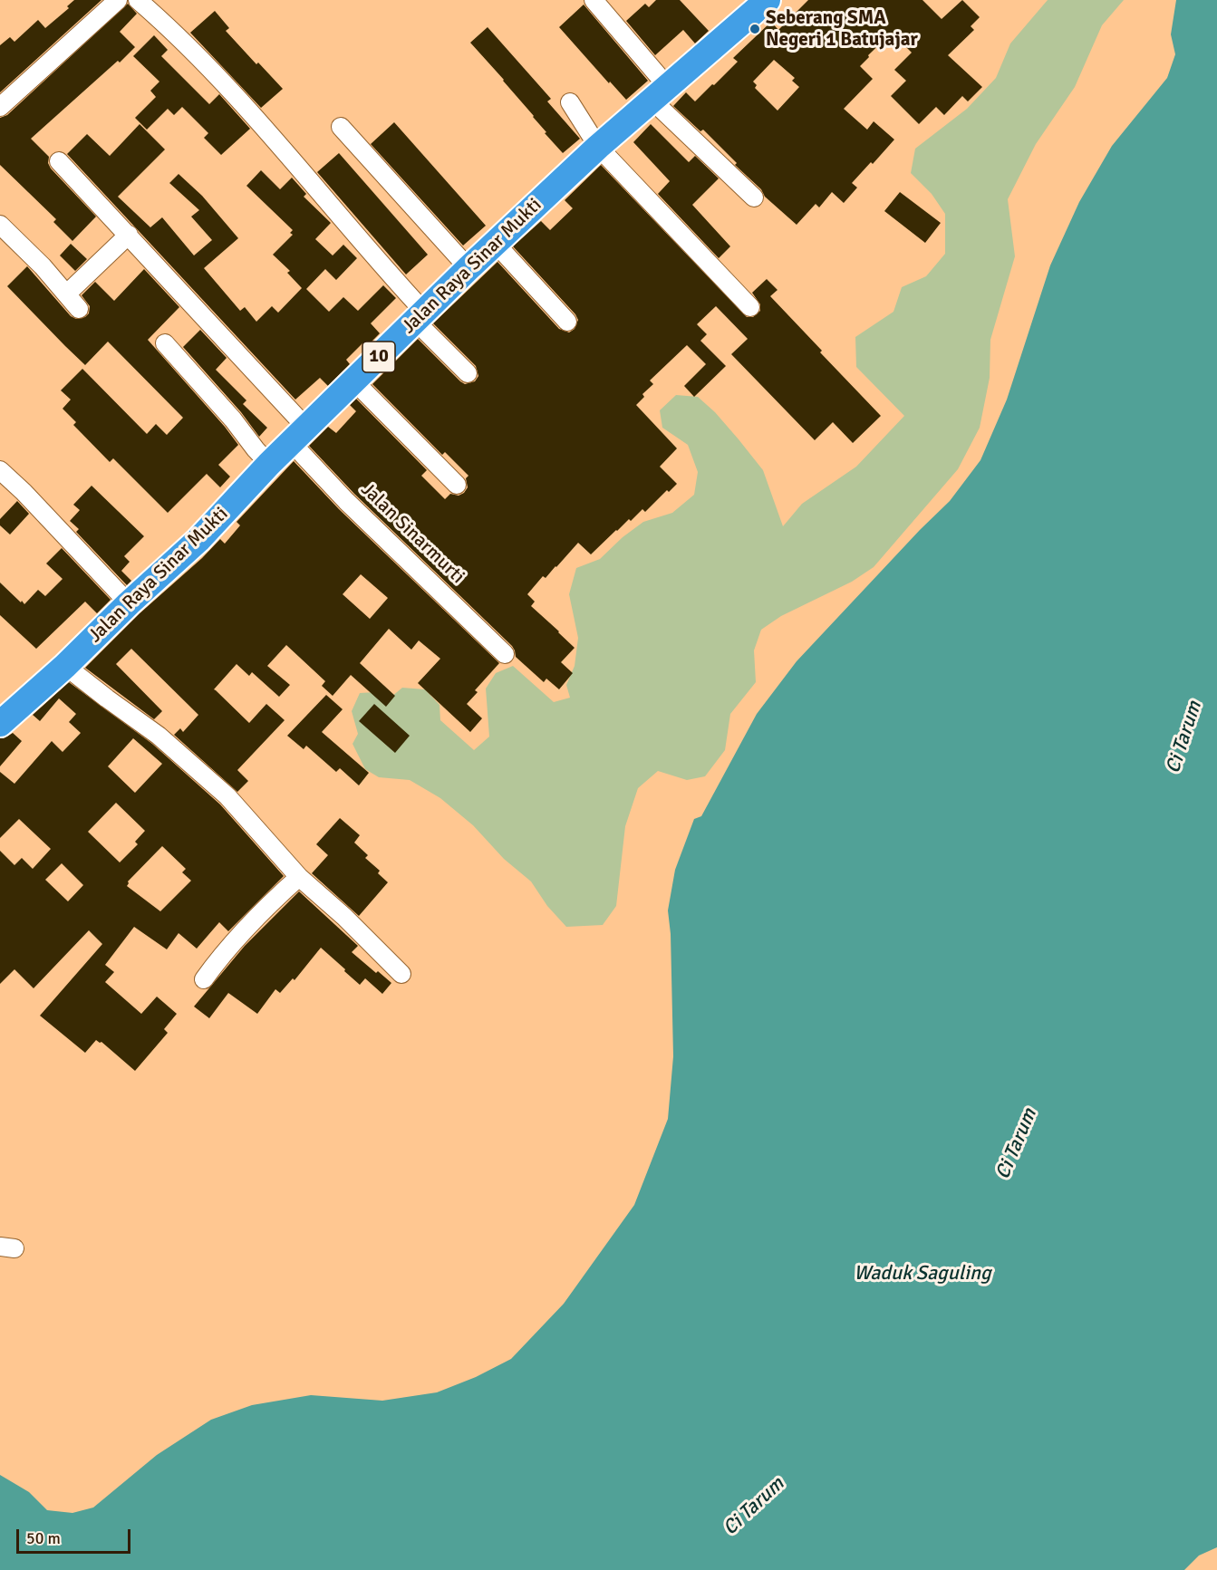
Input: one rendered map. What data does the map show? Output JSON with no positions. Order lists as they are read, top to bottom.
{
  "streets": {
    "highway": ["Jalan Raya Sinar Mukti", "10"],
    "street": ["Jalan Sinarmurti"]
  },
  "crossings": [
    ["Jalan Raya Sinar Mukti", "Jalan Sinarmurti"]
  ],
  "water": ["Ci Tarum", "Waduk Saguling"],
  "places": ["Seberang SMA Negeri 1 Batujajar"],
  "scale_bar": "50 m"
}
